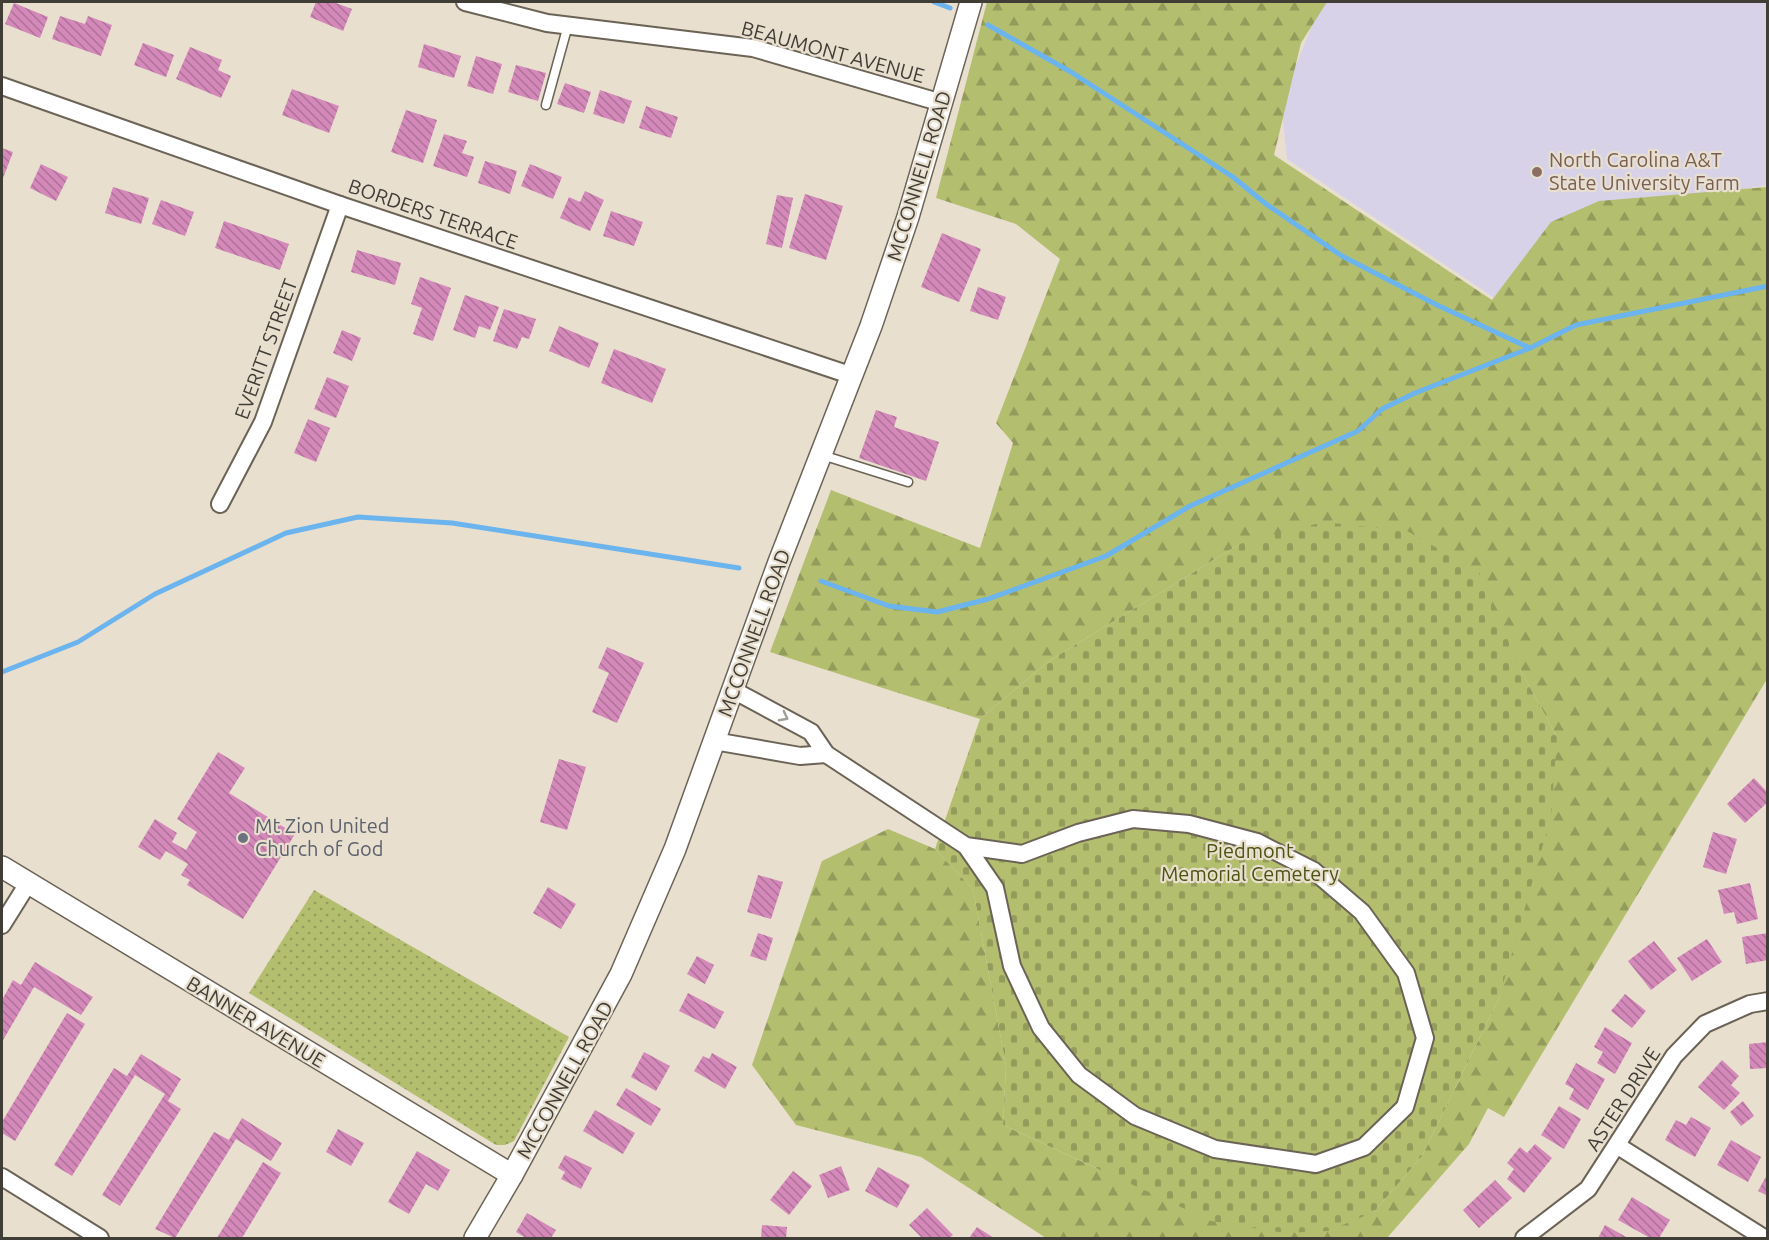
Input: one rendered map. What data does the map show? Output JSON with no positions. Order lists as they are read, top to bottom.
{
  "streets": {
    "street": [
      "BEAUMONT AVENUE",
      "MCCONNELL ROAD",
      "BORDERS TERRACE",
      "EVERITT STREET",
      "BANNER AVENUE",
      "ASTER DRIVE"
    ]
  },
  "crossings": [
    ["BEAUMONT AVENUE", "MCCONNELL ROAD"],
    ["MCCONNELL ROAD", "BORDERS TERRACE"],
    ["MCCONNELL ROAD", "BANNER AVENUE"],
    ["BORDERS TERRACE", "EVERITT STREET"]
  ],
  "parks": ["Piedmont Memorial Cemetery"],
  "places": ["North Carolina A&T State University Farm", "Mt Zion United Church of God"]
}
